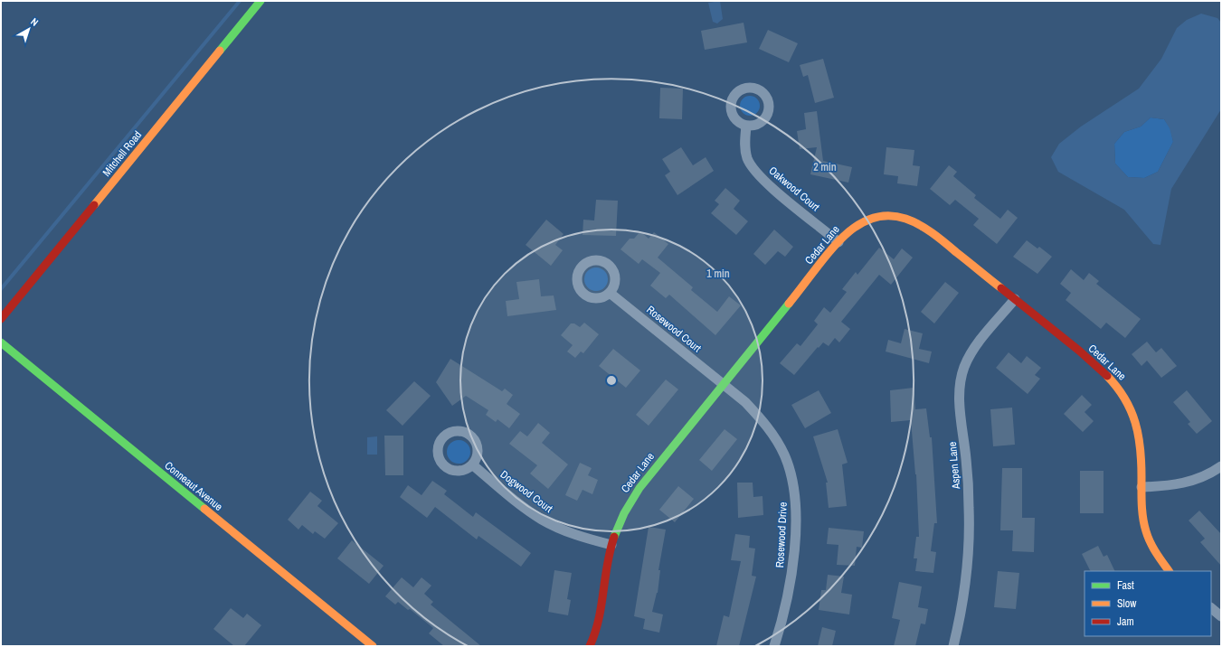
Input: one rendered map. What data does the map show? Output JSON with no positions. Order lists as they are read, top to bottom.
{
  "streets": {
    "street": [
      "Mitchell Road",
      "Oakwood Court",
      "Cedar Lane",
      "Rosewood Court",
      "Aspen Lane",
      "Conneaut Avenue",
      "Dogwood Court",
      "Rosewood Drive"
    ]
  },
  "crossings": [
    ["Oakwood Court", "Cedar Lane"],
    ["Cedar Lane", "Rosewood Court"],
    ["Cedar Lane", "Aspen Lane"],
    ["Cedar Lane", "Dogwood Court"],
    ["Cedar Lane", "Rosewood Drive"],
    ["Rosewood Court", "Rosewood Drive"]
  ],
  "legend": ["Fast", "Slow", "Jam"],
  "north": "top right",
  "rings": ["2 min", "1 min"]
}
